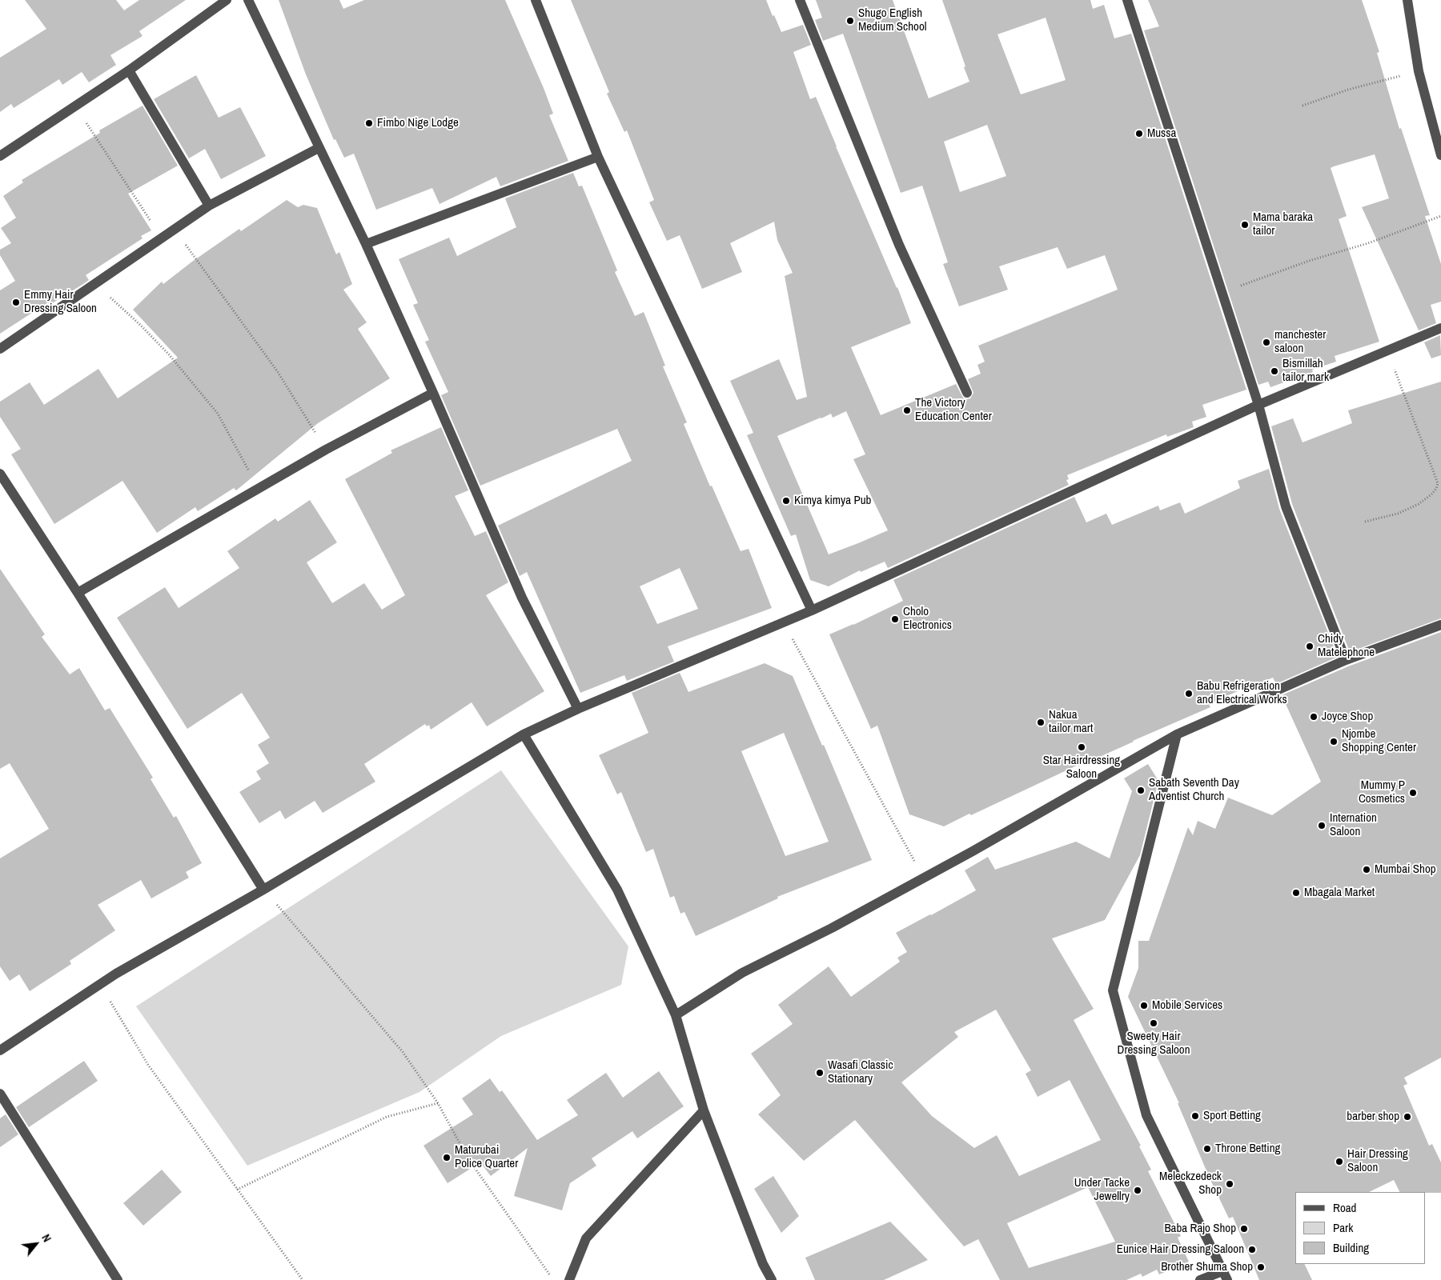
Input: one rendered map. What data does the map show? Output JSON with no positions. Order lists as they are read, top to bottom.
{
  "places": [
    "Shugo English Medium School",
    "Fimbo Nige Lodge",
    "Mussa",
    "Mama baraka tailor",
    "Emmy Hair Dressing Saloon",
    "manchester saloon",
    "Bismillah tailor mark",
    "The Victory Education Center",
    "Kimya kimya Pub",
    "Cholo Electronics",
    "Chidy Matelephone",
    "Babu Refrigeration and Electrical Works",
    "Joyce Shop",
    "Nakua tailor mart",
    "Njombe Shopping Center",
    "Star Hairdressing Saloon",
    "Sabath Seventh Day Adventist Church",
    "Mummy P Cosmetics",
    "Internation Saloon",
    "Mumbai Shop",
    "Mbagala Market",
    "Mobile Services",
    "Sweety Hair Dressing Saloon",
    "Wasafi Classic Stationary",
    "Sport Betting",
    "barber shop",
    "Throne Betting",
    "Maturubai Police Quarter",
    "Hair Dressing Saloon",
    "Meleckzedeck Shop",
    "Under Tacke Jewellry",
    "Baba Rajo Shop",
    "Eunice Hair Dressing Saloon",
    "Brother Shuma Shop"
  ],
  "legend": ["Road", "Park", "Building"],
  "north": "top right"
}
